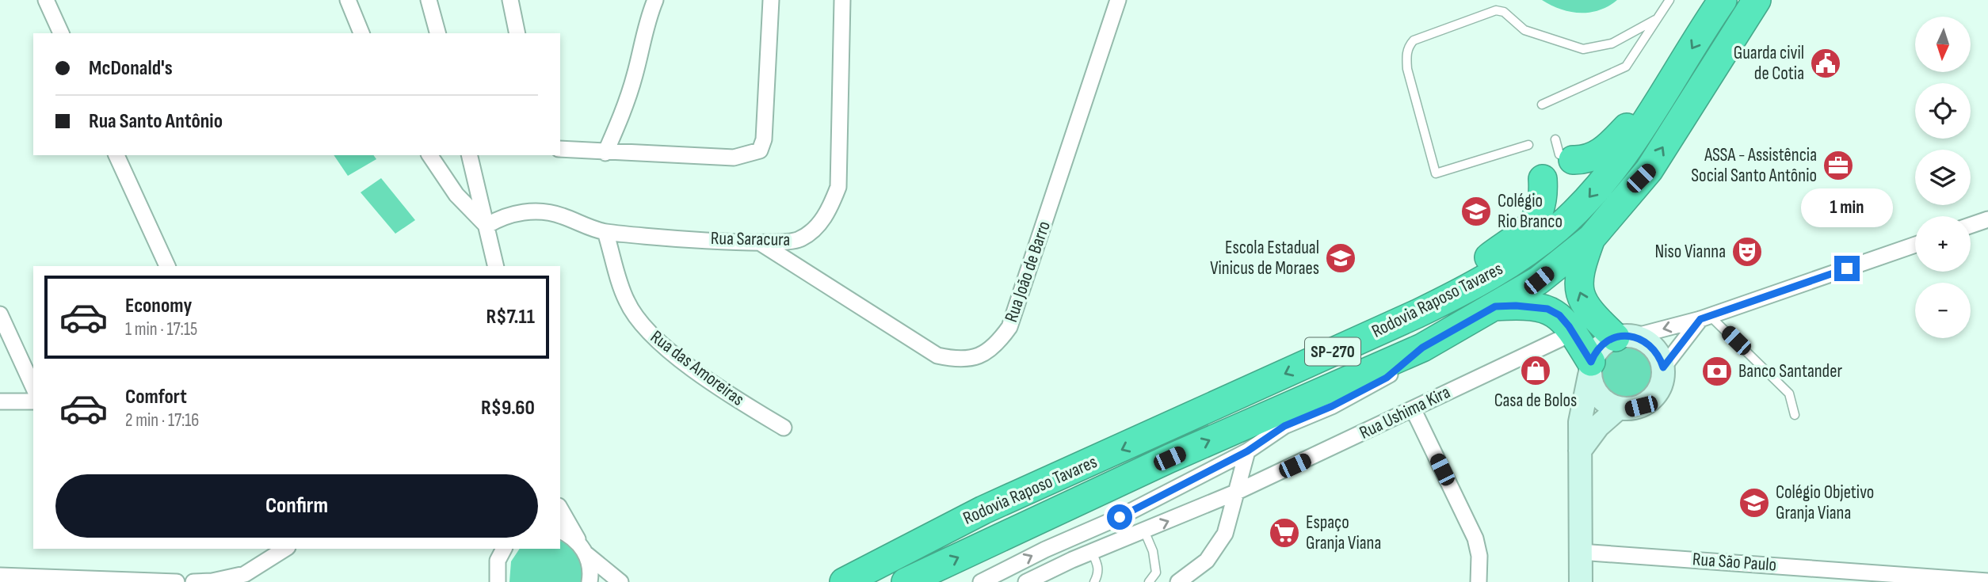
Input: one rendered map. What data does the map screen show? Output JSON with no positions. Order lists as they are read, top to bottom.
{
  "streets": {
    "highway": ["Rodovia Raposo Tavares", "SP-270"],
    "street": [
      "Rua Saracura",
      "Rua João de Barro",
      "Rua das Amoreiras",
      "Rua Ushima Kira",
      "Rua São Paulo"
    ]
  },
  "crossings": [
    ["Rua Saracura", "Rua João de Barro"],
    ["Rua Saracura", "Rua das Amoreiras"]
  ],
  "places": {
    "public building": ["Guarda civil de Cotia"],
    "office": ["ASSA - Assistência Social Santo Antônio"],
    "school or university": ["Colégio Rio Branco", "Escola Estadual Vinicus de Moraes", "Colégio Objetivo Granja Viana"],
    "theatre": ["Niso Vianna"],
    "shop": ["Casa de Bolos"],
    "bank": ["Banco Santander"],
    "supermarket": ["Espaço Granja Viana"]
  },
  "north": "bottom",
  "page": {
    "map_buttons": ["+", "−"],
    "banner": ["McDonald's", "Rua Santo Antônio"],
    "bubble": "1 min",
    "list": [
      {
        "name": "Economy",
        "note": "1 min · 17:15",
        "value": "R$7.11"
      },
      {
        "name": "Comfort",
        "note": "2 min · 17:16",
        "value": "R$9.60"
      }
    ],
    "buttons": "Confirm"
  }
}
